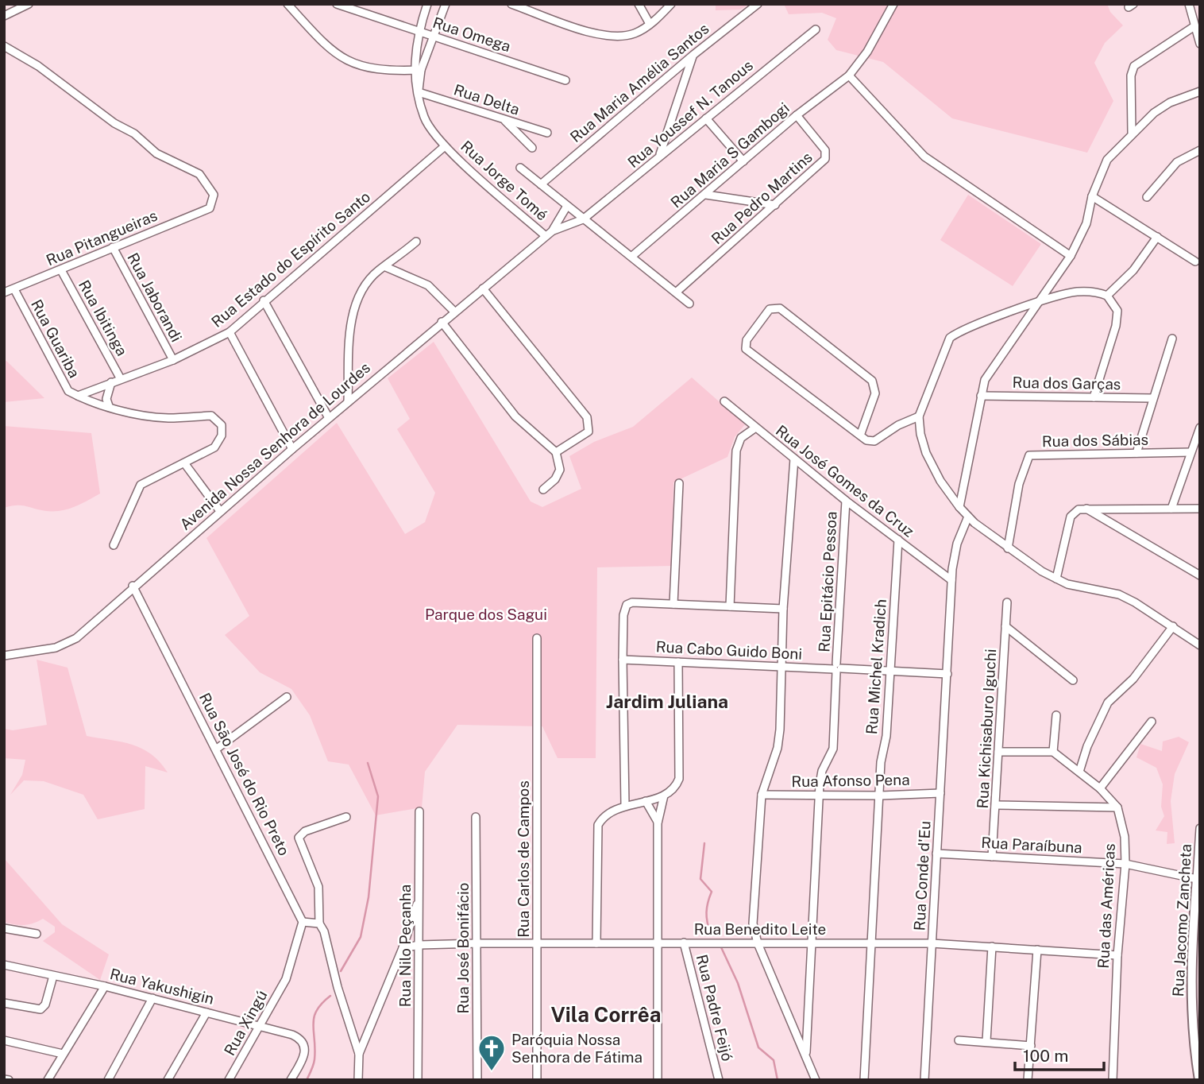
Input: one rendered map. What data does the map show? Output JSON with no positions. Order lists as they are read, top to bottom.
{
  "streets": {
    "street": [
      "Rua Omega",
      "Rua Maria Amélia Santos",
      "Rua Delta",
      "Rua Youssef N. Tanous",
      "Rua Maria S Gambogi",
      "Rua Jorge Tomé",
      "Rua Pedro Martins",
      "Rua Pitangueiras",
      "Rua Estado do Espírito Santo",
      "Rua Jaborandi",
      "Rua Ibitinga",
      "Rua Guariba",
      "Rua dos Garças",
      "Rua dos Sábias",
      "Avenida Nossa Senhora de Lourdes",
      "Rua José Gomes da Cruz",
      "Rua Epitácio Pessoa",
      "Rua Cabo Guido Boni",
      "Rua Michel Kradich",
      "Rua Kichisaburo Iguchi",
      "Rua São José do Rio Preto",
      "Rua Afonso Pena",
      "Rua Paraíbuna",
      "Rua Carlos de Campos",
      "Rua Conde d'Eu",
      "Rua das Américas",
      "Rua Jacomo Zancheta",
      "Rua Benedito Leite",
      "Rua Nilo Peçanha",
      "Rua José Bonifácio",
      "Rua Yakushigin",
      "Rua Padre Feijó",
      "Rua Xingú"
    ]
  },
  "crossings": [
    ["Rua Delta", "Rua Jorge Tomé"],
    ["Rua Youssef N. Tanous", "Rua Jorge Tomé"],
    ["Rua Youssef N. Tanous", "Avenida Nossa Senhora de Lourdes"],
    ["Rua Maria S Gambogi", "Rua Pedro Martins"],
    ["Rua Jorge Tomé", "Rua Estado do Espírito Santo"],
    ["Rua Jorge Tomé", "Avenida Nossa Senhora de Lourdes"],
    ["Rua Pitangueiras", "Rua Jaborandi"],
    ["Rua Pitangueiras", "Rua Ibitinga"],
    ["Rua Pitangueiras", "Rua Guariba"],
    ["Rua Estado do Espírito Santo", "Rua Jaborandi"],
    ["Rua Estado do Espírito Santo", "Rua Ibitinga"],
    ["Rua Estado do Espírito Santo", "Rua Guariba"],
    ["Avenida Nossa Senhora de Lourdes", "Rua São José do Rio Preto"],
    ["Rua José Gomes da Cruz", "Rua Epitácio Pessoa"],
    ["Rua José Gomes da Cruz", "Rua Michel Kradich"],
    ["Rua José Gomes da Cruz", "Rua Conde d'Eu"],
    ["Rua Epitácio Pessoa", "Rua Cabo Guido Boni"],
    ["Rua Epitácio Pessoa", "Rua Afonso Pena"],
    ["Rua Epitácio Pessoa", "Rua Benedito Leite"],
    ["Rua Cabo Guido Boni", "Rua Michel Kradich"],
    ["Rua Cabo Guido Boni", "Rua Conde d'Eu"],
    ["Rua Michel Kradich", "Rua Afonso Pena"],
    ["Rua Michel Kradich", "Rua Benedito Leite"],
    ["Rua Kichisaburo Iguchi", "Rua Paraíbuna"],
    ["Rua São José do Rio Preto", "Rua Xingú"],
    ["Rua Afonso Pena", "Rua Conde d'Eu"],
    ["Rua Paraíbuna", "Rua Conde d'Eu"],
    ["Rua Paraíbuna", "Rua das Américas"],
    ["Rua Paraíbuna", "Rua Jacomo Zancheta"],
    ["Rua Carlos de Campos", "Rua Benedito Leite"],
    ["Rua Conde d'Eu", "Rua Benedito Leite"],
    ["Rua das Américas", "Rua Benedito Leite"],
    ["Rua Benedito Leite", "Rua Nilo Peçanha"],
    ["Rua Benedito Leite", "Rua José Bonifácio"],
    ["Rua Benedito Leite", "Rua Padre Feijó"],
    ["Rua Yakushigin", "Rua Xingú"]
  ],
  "districts": ["Jardim Juliana", "Vila Corrêa"],
  "parks": ["Parque dos Sagui"],
  "places": {
    "church": ["Paróquia Nossa Senhora de Fátima"]
  },
  "scale_bar": "100 m"
}
